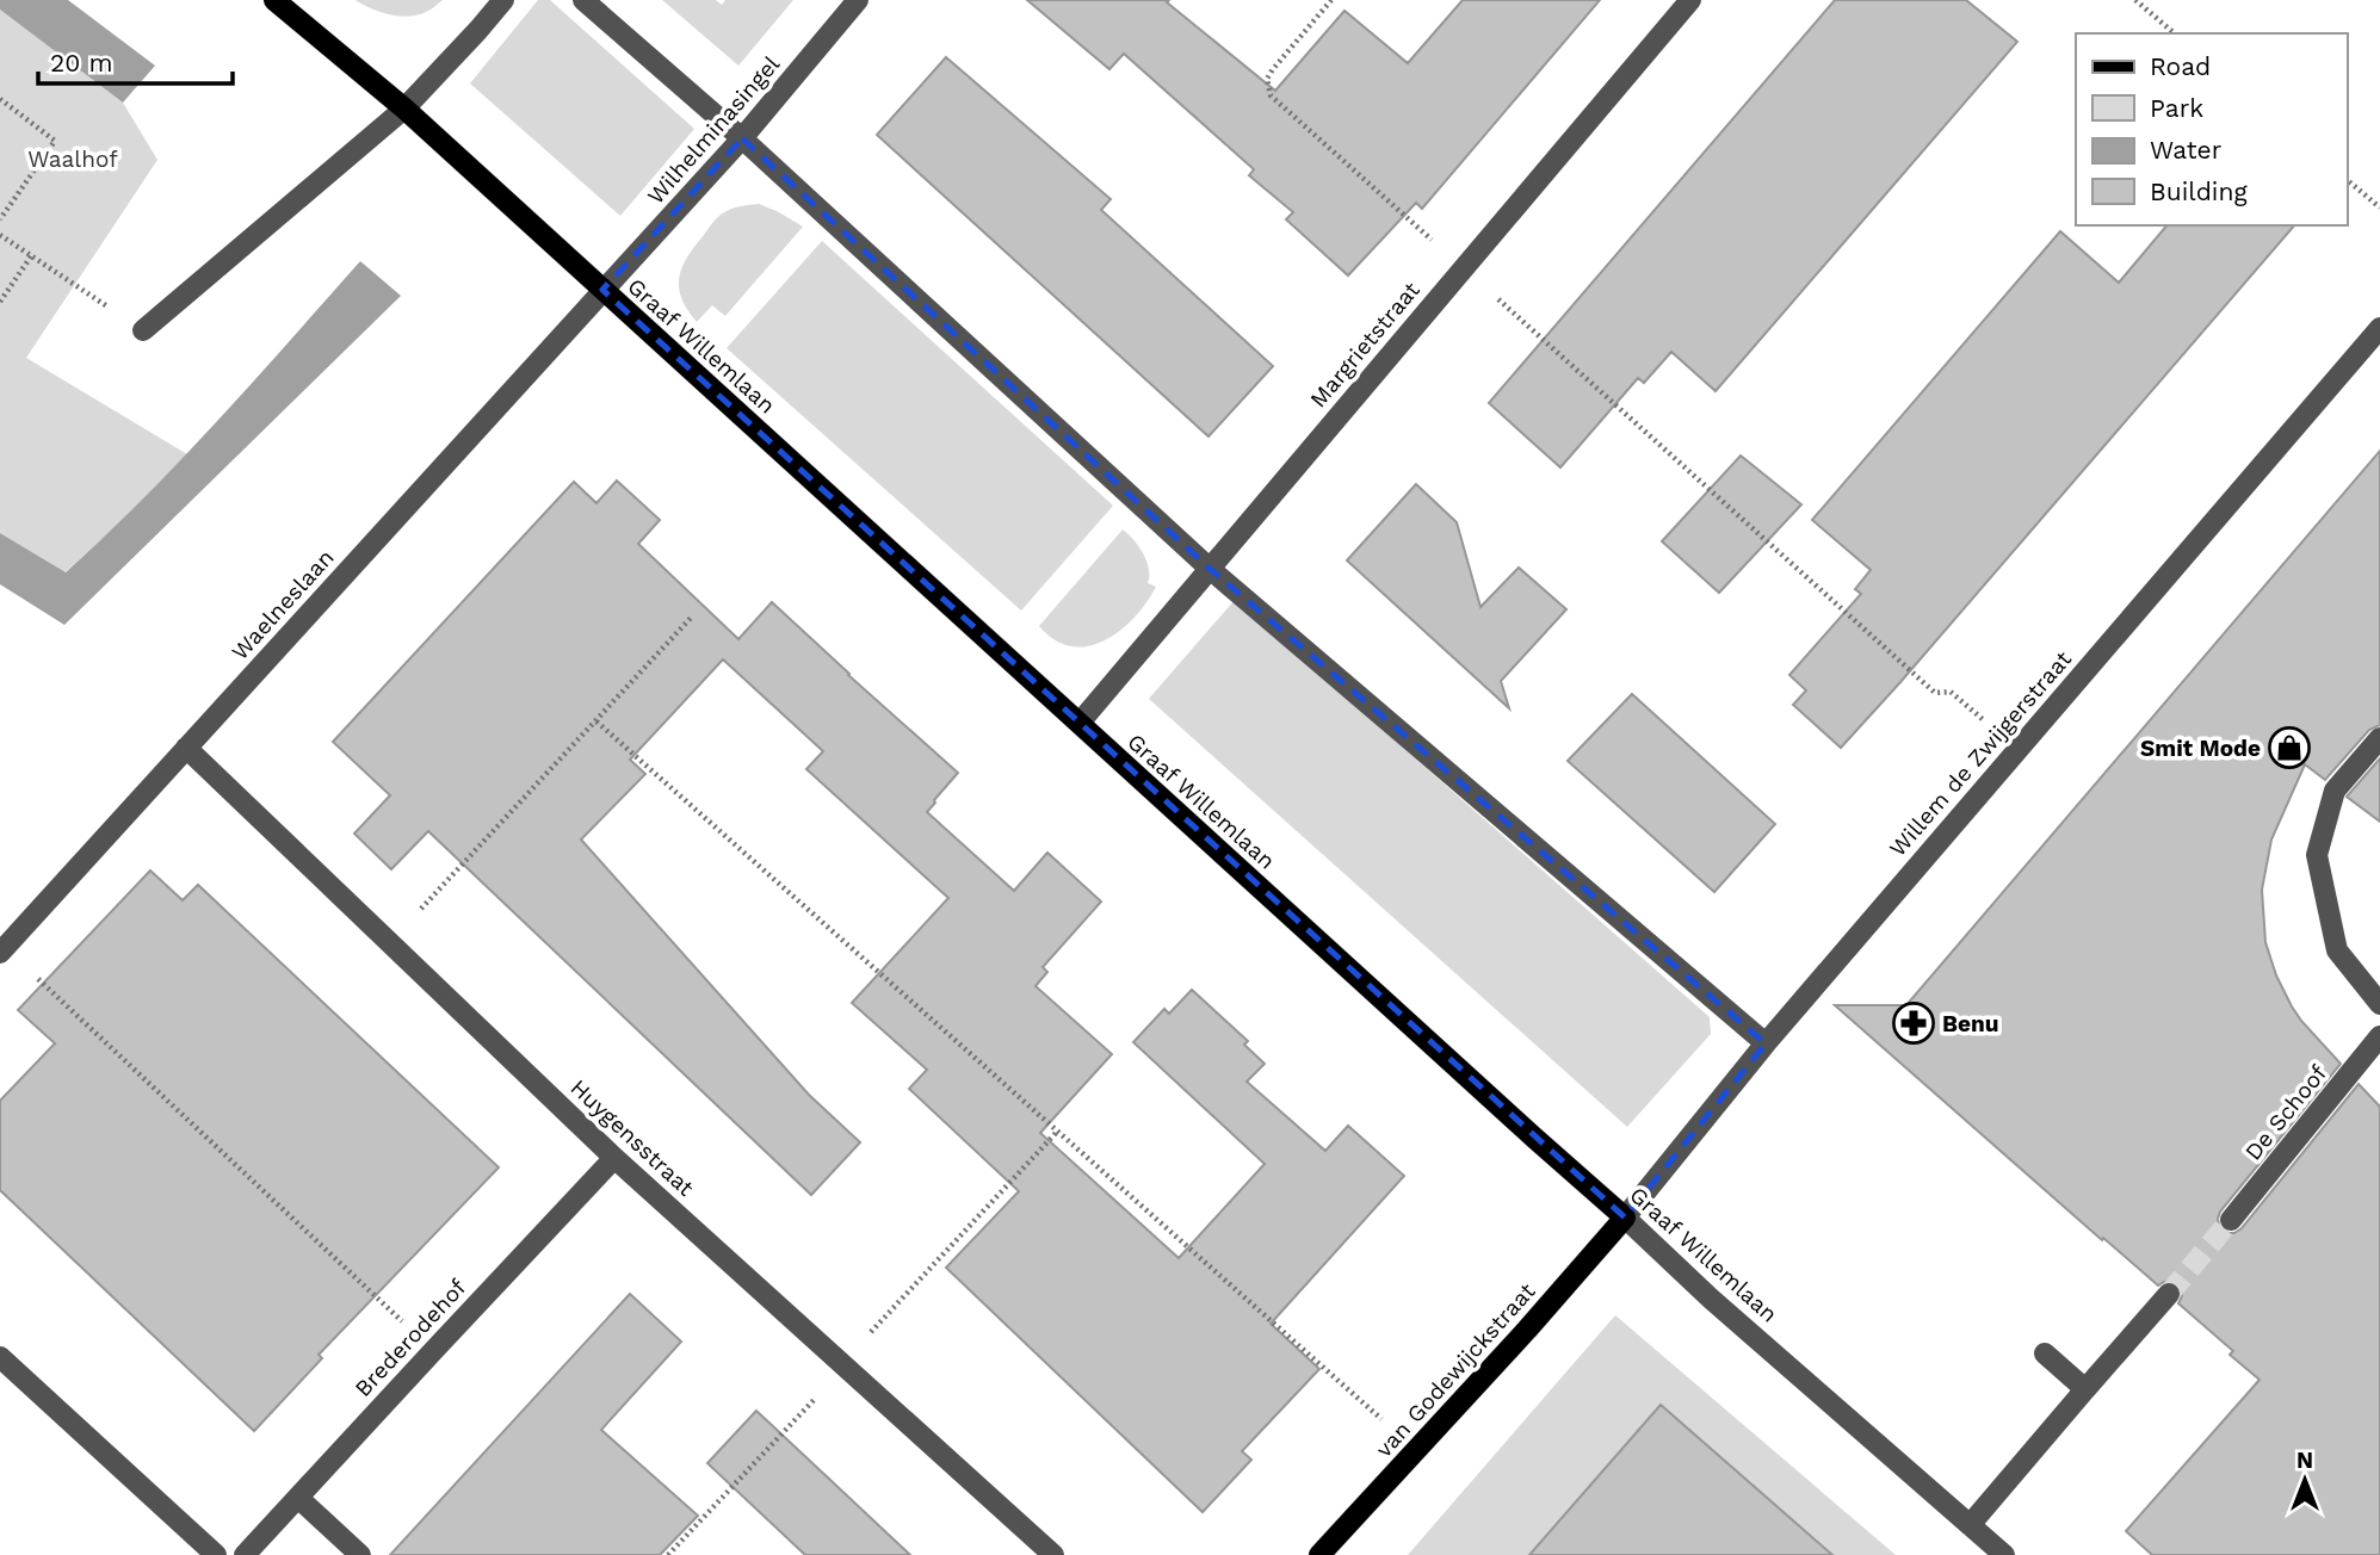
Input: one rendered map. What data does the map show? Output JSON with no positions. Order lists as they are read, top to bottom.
{
  "streets": {
    "main road": ["Graaf Willemlaan", "van Godewijckstraat"],
    "street": [
      "Wilhelminasingel",
      "Margrietstraat",
      "Waelneslaan",
      "Willem de Zwijgerstraat",
      "De Schoof",
      "Huygensstraat",
      "Brederodehof"
    ]
  },
  "crossings": [
    ["Wilhelminasingel", "Graaf Willemlaan"],
    ["Wilhelminasingel", "Waelneslaan"],
    ["Margrietstraat", "Graaf Willemlaan"],
    ["Graaf Willemlaan", "Waelneslaan"],
    ["Graaf Willemlaan", "Willem de Zwijgerstraat"],
    ["Graaf Willemlaan", "van Godewijckstraat"],
    ["Waelneslaan", "Huygensstraat"],
    ["Willem de Zwijgerstraat", "van Godewijckstraat"],
    ["Huygensstraat", "Brederodehof"]
  ],
  "parks": ["Waalhof"],
  "places": {
    "shop": ["Smit Mode"],
    "pharmacy": ["Benu"]
  },
  "legend": [
    "Road",
    "Park",
    "Water",
    "Building"
  ],
  "scale_bar": "20 m",
  "north": "top"
}
